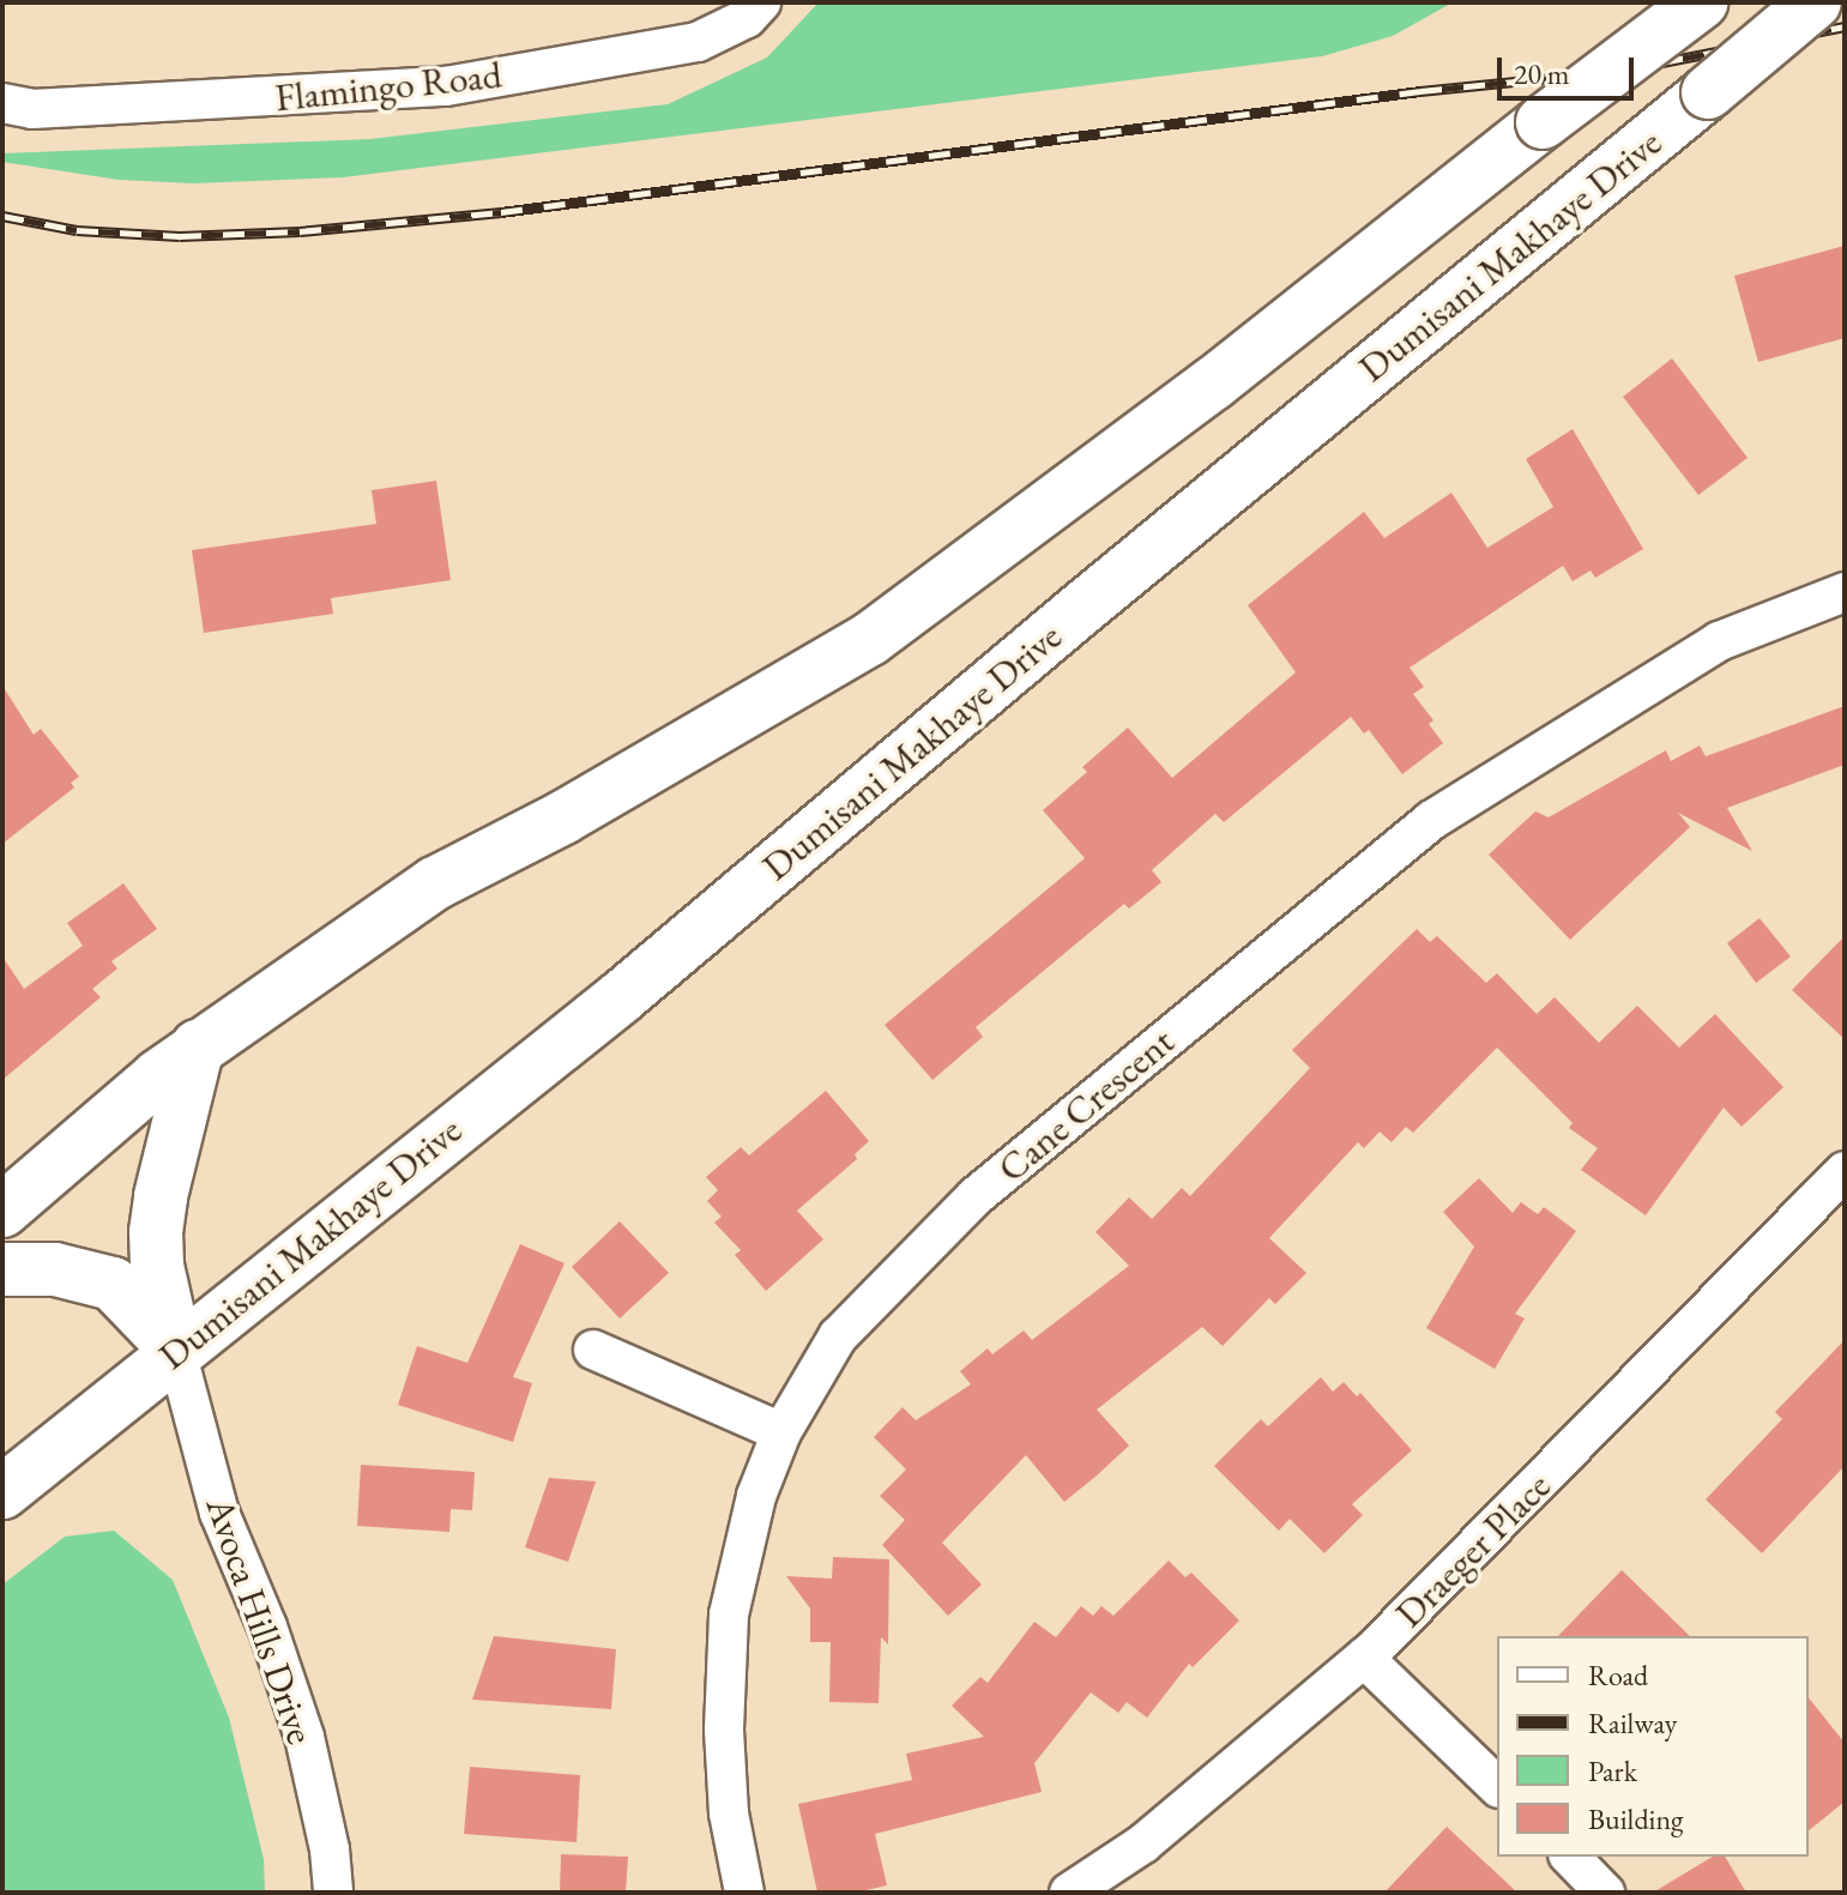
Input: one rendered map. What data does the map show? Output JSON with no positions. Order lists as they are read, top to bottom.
{
  "streets": {
    "main road": ["Dumisani Makhaye Drive"],
    "street": [
      "Flamingo Road",
      "Cane Crescent",
      "Draeger Place",
      "Avoca Hills Drive"
    ]
  },
  "crossings": [
    ["Dumisani Makhaye Drive", "Avoca Hills Drive"]
  ],
  "legend": [
    "Road",
    "Railway",
    "Park",
    "Building"
  ],
  "scale_bar": "20 m"
}
